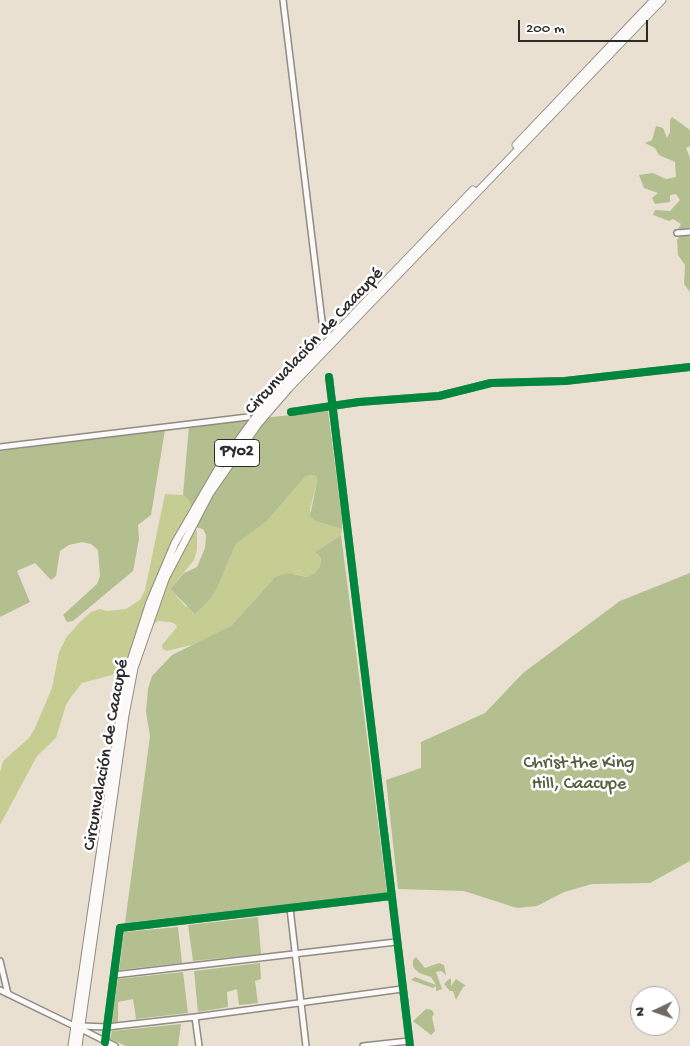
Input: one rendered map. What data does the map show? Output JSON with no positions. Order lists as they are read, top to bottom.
{
  "streets": {
    "highway": ["Circunvalación de Caacupé", "PY02"]
  },
  "parks": ["Christ the King Hill, Caacupe"],
  "scale_bar": "200 m",
  "north": "left"
}
